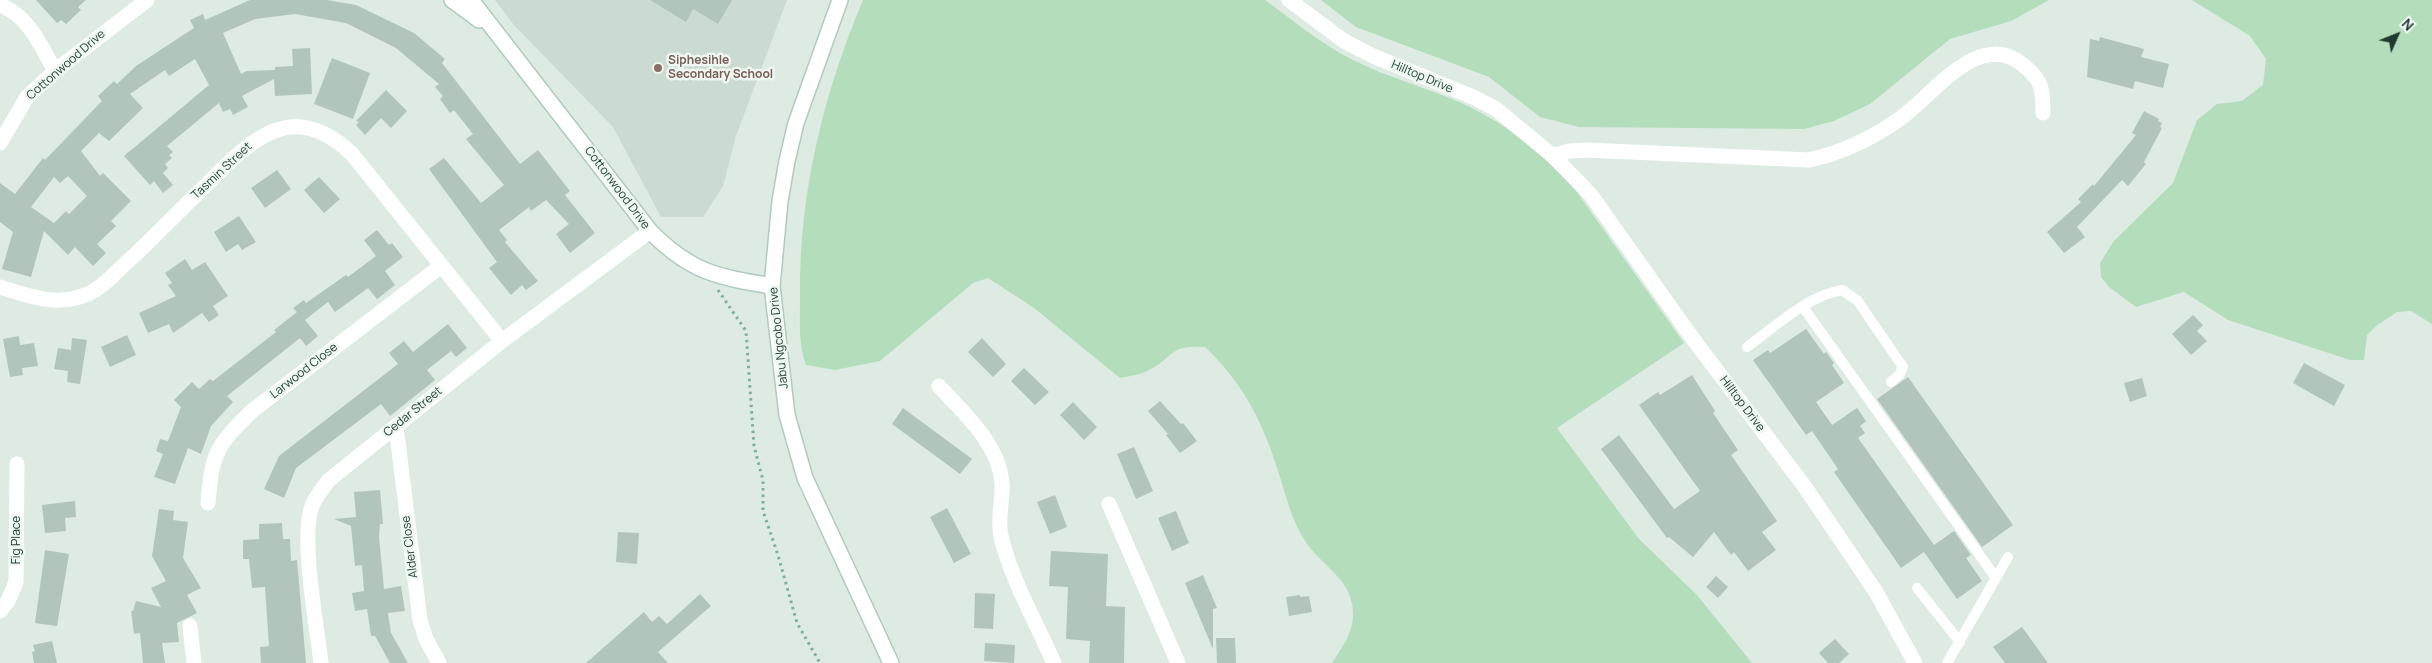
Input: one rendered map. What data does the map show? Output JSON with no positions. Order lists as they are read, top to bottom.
{
  "streets": {
    "street": [
      "Cottonwood Drive",
      "Hilltop Drive",
      "Tasmin Street",
      "Jabu Ngcobo Drive",
      "Larwood Close",
      "Cedar Street",
      "Fig Place",
      "Alder Close"
    ]
  },
  "crossings": [
    ["Cottonwood Drive", "Jabu Ngcobo Drive"],
    ["Cottonwood Drive", "Cedar Street"],
    ["Tasmin Street", "Larwood Close"],
    ["Tasmin Street", "Cedar Street"],
    ["Cedar Street", "Alder Close"]
  ],
  "places": ["Siphesihle Secondary School"],
  "north": "top right"
}
